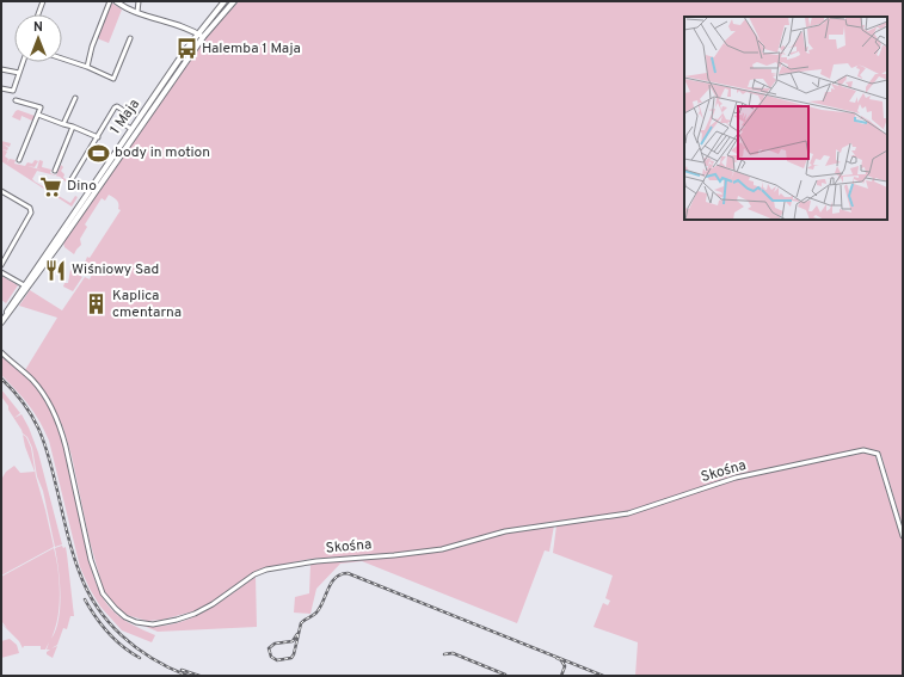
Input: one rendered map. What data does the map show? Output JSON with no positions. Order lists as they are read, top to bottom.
{
  "streets": {
    "main road": ["1 Maja"],
    "street": ["Skośna"]
  },
  "places": {
    "bus stop": ["Halemba 1 Maja"],
    "sports": ["body in motion"],
    "supermarket": ["Dino"],
    "restaurant": ["Wiśniowy Sad"],
    "building": ["Kaplica cmentarna"]
  },
  "north": "top"
}
